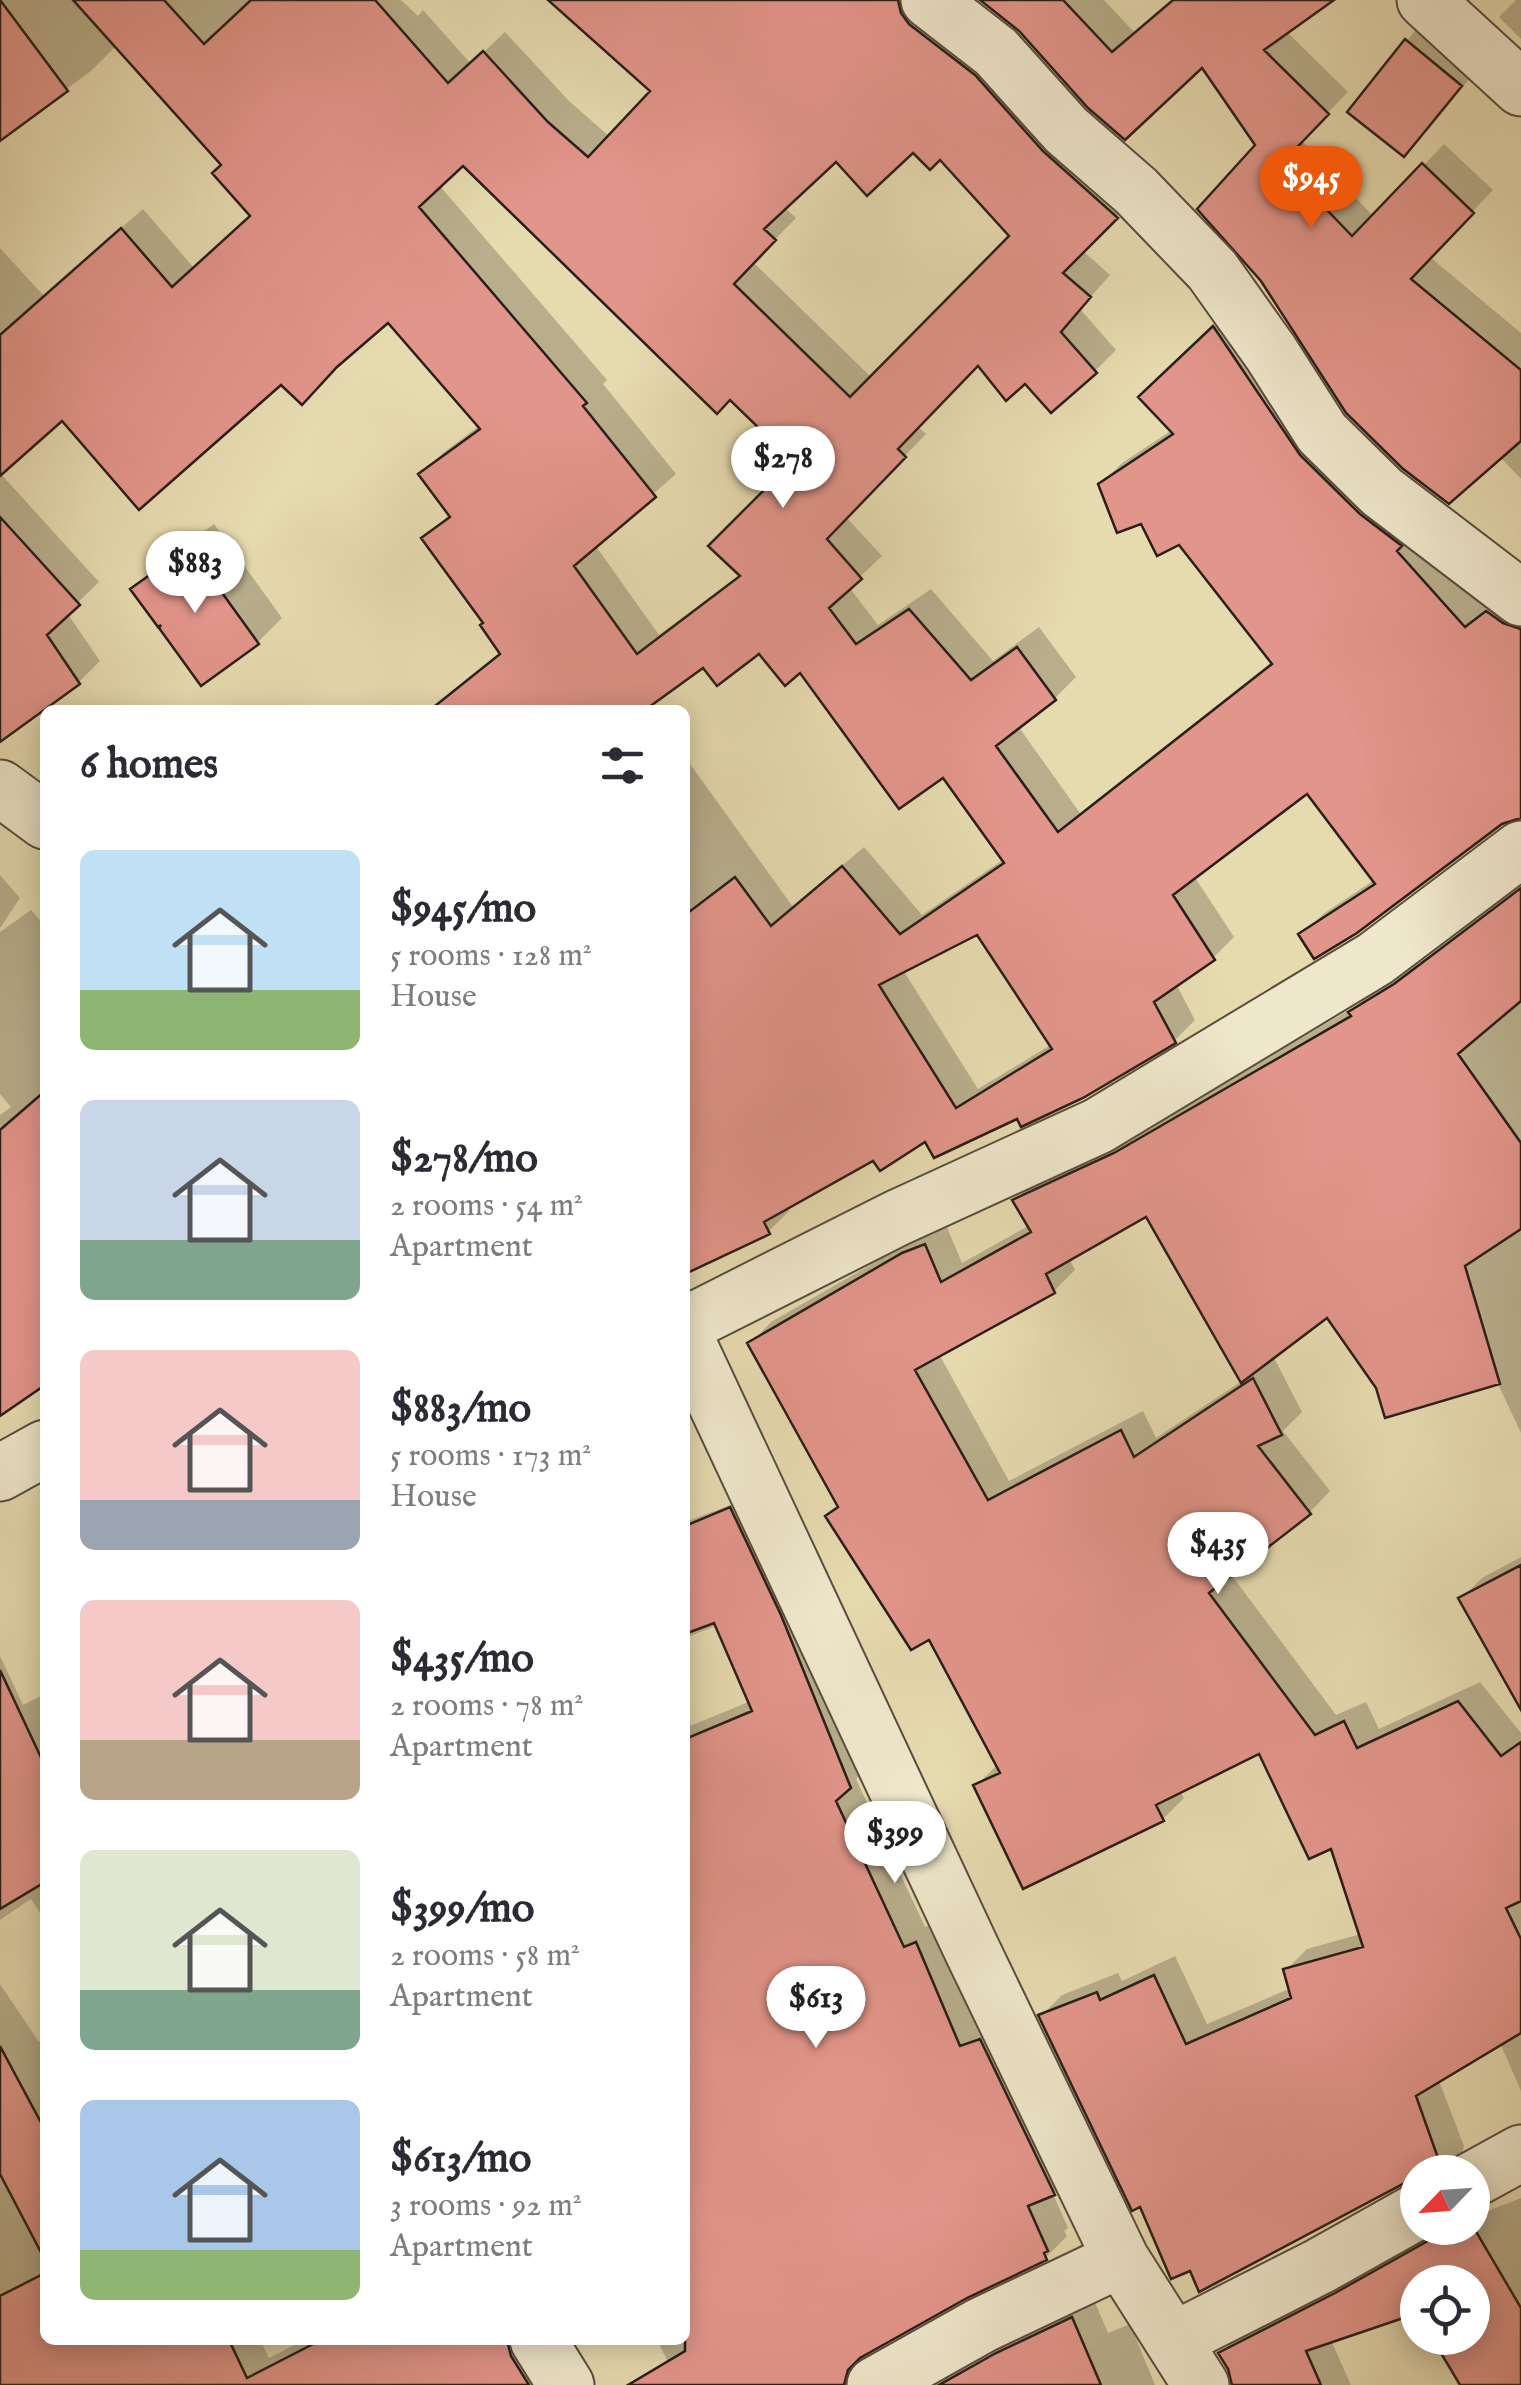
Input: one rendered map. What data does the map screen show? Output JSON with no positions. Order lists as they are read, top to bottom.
{
  "north": "bottom left",
  "page": {
    "price": [
      "$945",
      "$278",
      "$883",
      "$435",
      "$399",
      "$613"
    ],
    "heading": "6 homes",
    "list": [
      {
        "name": "$945/mo",
        "note": "5 rooms · 128 m² · House"
      },
      {
        "name": "$278/mo",
        "note": "2 rooms · 54 m² · Apartment"
      },
      {
        "name": "$883/mo",
        "note": "5 rooms · 173 m² · House"
      },
      {
        "name": "$435/mo",
        "note": "2 rooms · 78 m² · Apartment"
      },
      {
        "name": "$399/mo",
        "note": "2 rooms · 58 m² · Apartment"
      },
      {
        "name": "$613/mo",
        "note": "3 rooms · 92 m² · Apartment"
      }
    ]
  }
}
